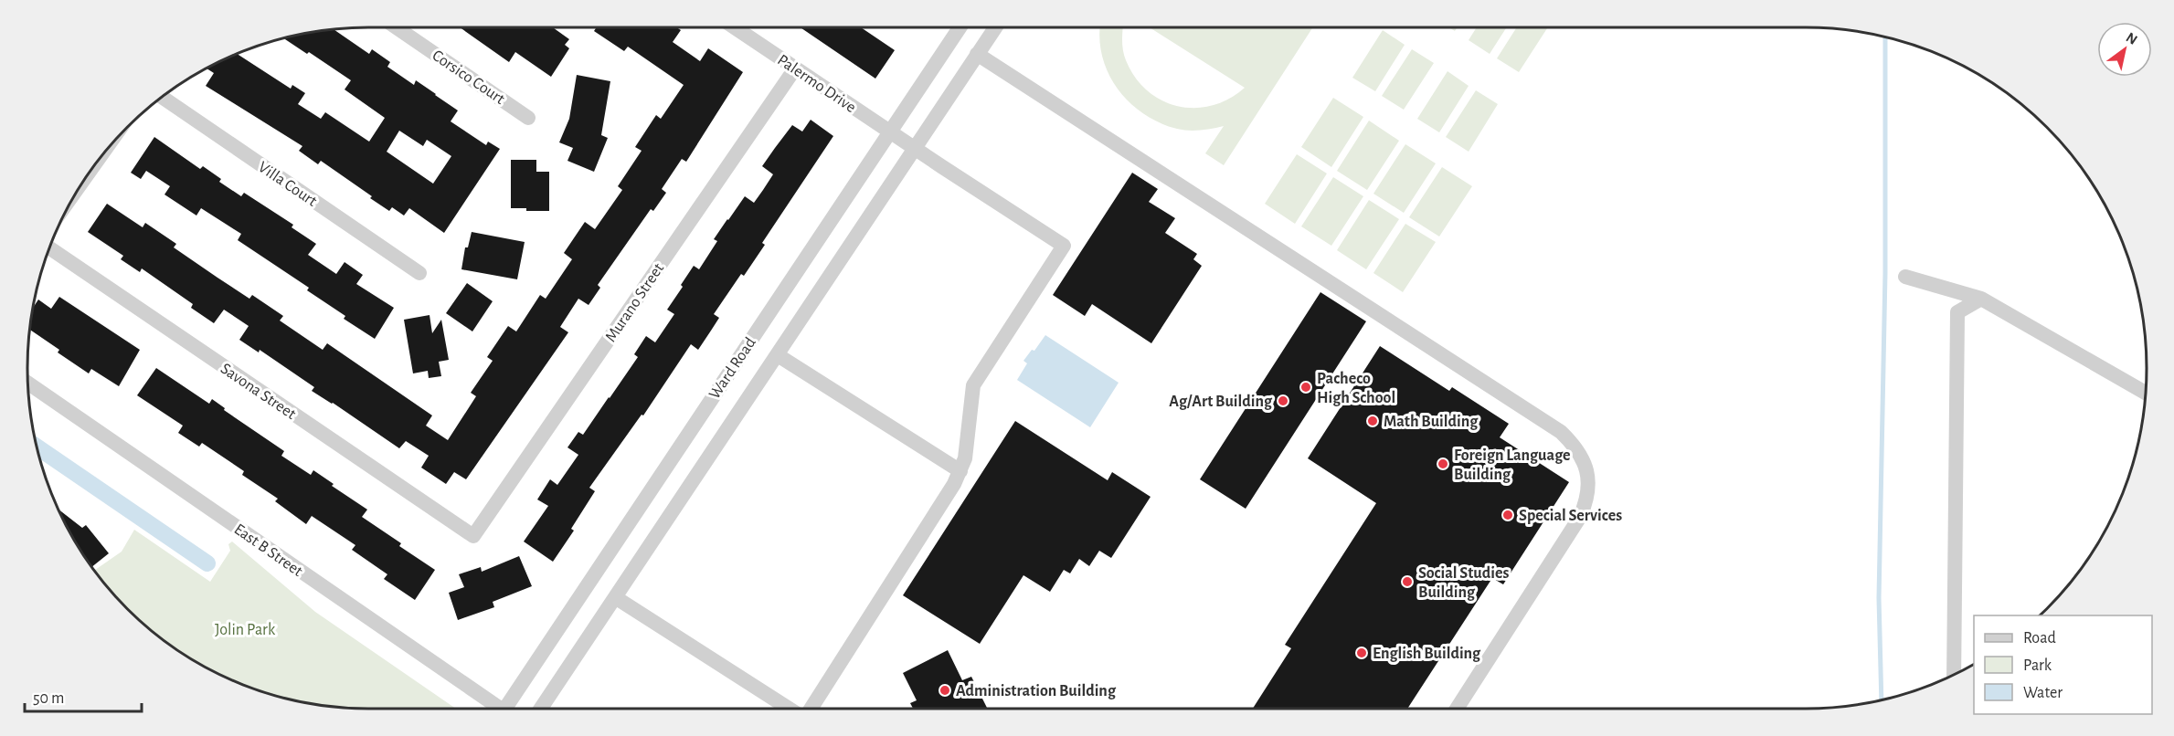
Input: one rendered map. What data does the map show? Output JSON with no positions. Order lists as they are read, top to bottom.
{
  "streets": {
    "street": [
      "Corsico Court",
      "Palermo Drive",
      "Villa Court",
      "Murano Street",
      "Ward Road",
      "Savona Street",
      "East B Street"
    ]
  },
  "crossings": [
    ["Palermo Drive", "Murano Street"],
    ["Palermo Drive", "Ward Road"],
    ["Murano Street", "Savona Street"]
  ],
  "parks": ["Jolin Park"],
  "places": [
    "Pacheco High School",
    "Ag/Art Building",
    "Math Building",
    "Foreign Language Building",
    "Special Services",
    "Social Studies Building",
    "English Building",
    "Administration Building"
  ],
  "legend": ["Road", "Park", "Water"],
  "scale_bar": "50 m",
  "north": "top right"
}
